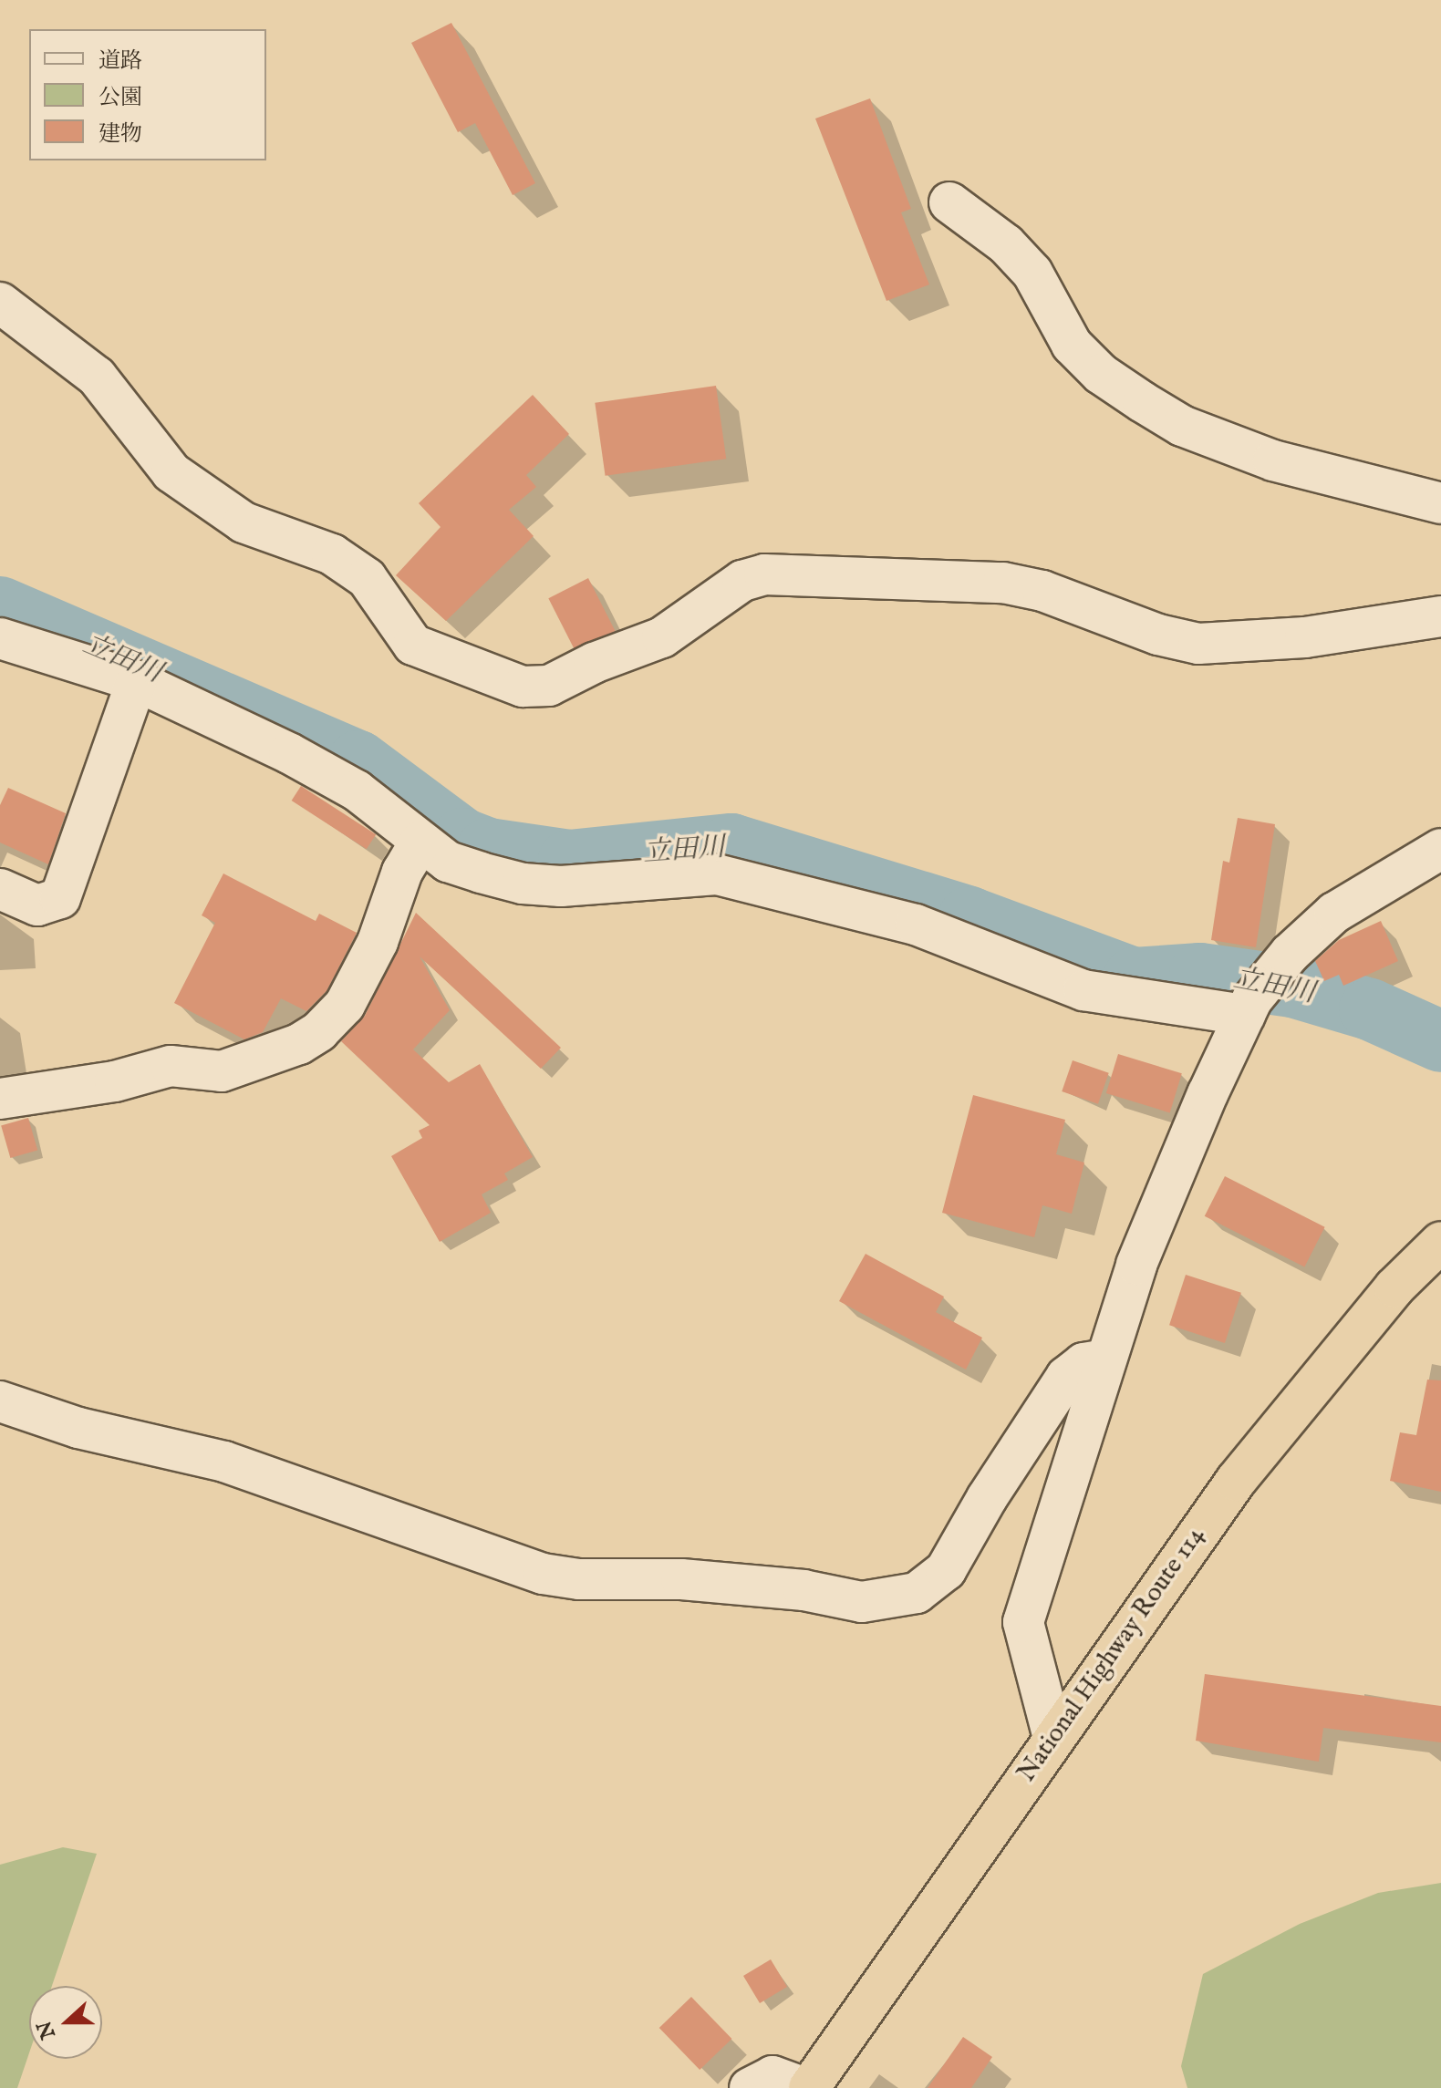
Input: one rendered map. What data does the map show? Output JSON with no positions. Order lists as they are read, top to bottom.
{
  "streets": {
    "highway": ["National Highway Route 114"]
  },
  "water": ["立田川"],
  "legend": ["道路", "公園", "建物"],
  "north": "left"
}
